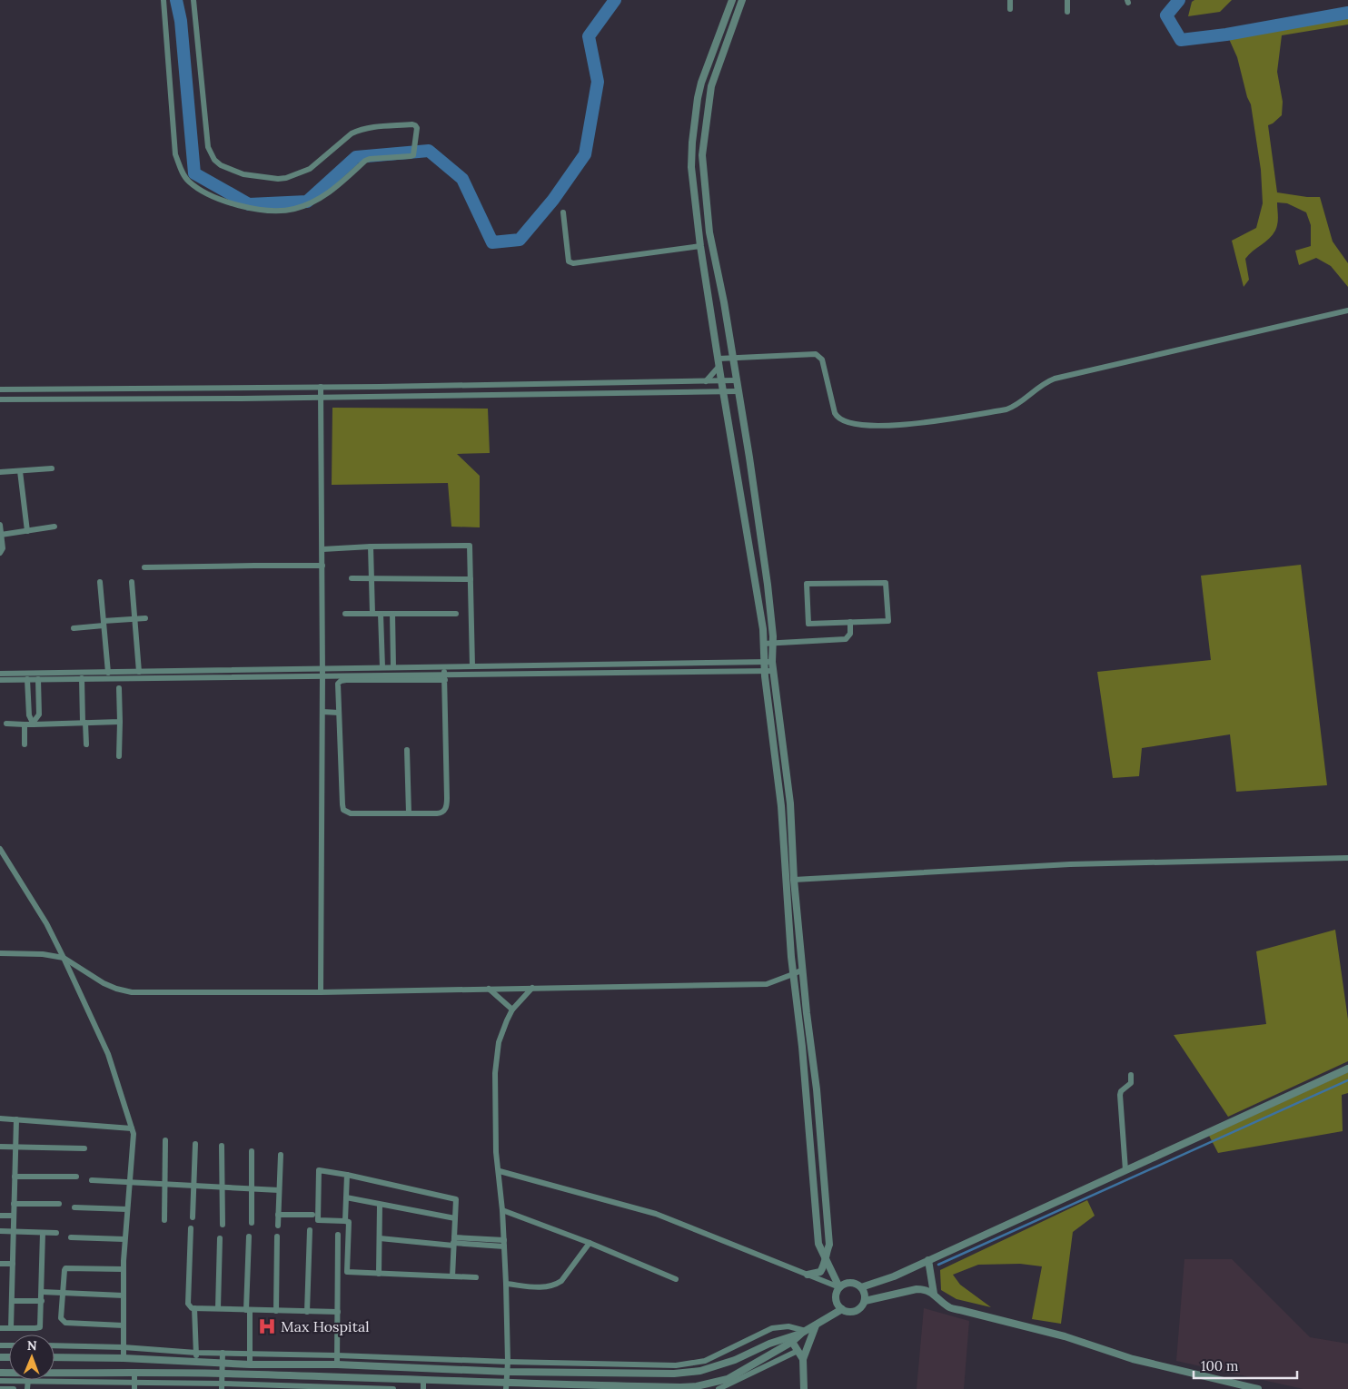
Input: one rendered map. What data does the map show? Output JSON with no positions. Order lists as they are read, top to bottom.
{
  "places": {
    "hospital": ["Max Hospital"]
  },
  "scale_bar": "100 m",
  "north": "top"
}
